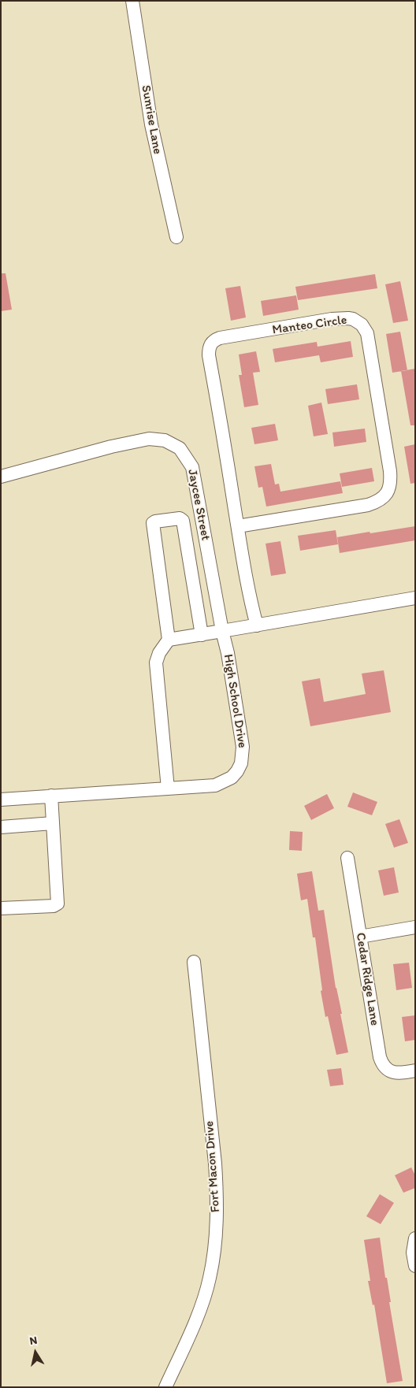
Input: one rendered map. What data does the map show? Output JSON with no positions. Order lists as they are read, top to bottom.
{
  "streets": {
    "street": [
      "Sunrise Lane",
      "Manteo Circle",
      "Jaycee Street",
      "High School Drive",
      "Cedar Ridge Lane",
      "Fort Macon Drive"
    ]
  },
  "crossings": [
    ["Jaycee Street", "High School Drive"]
  ],
  "north": "top"
}
